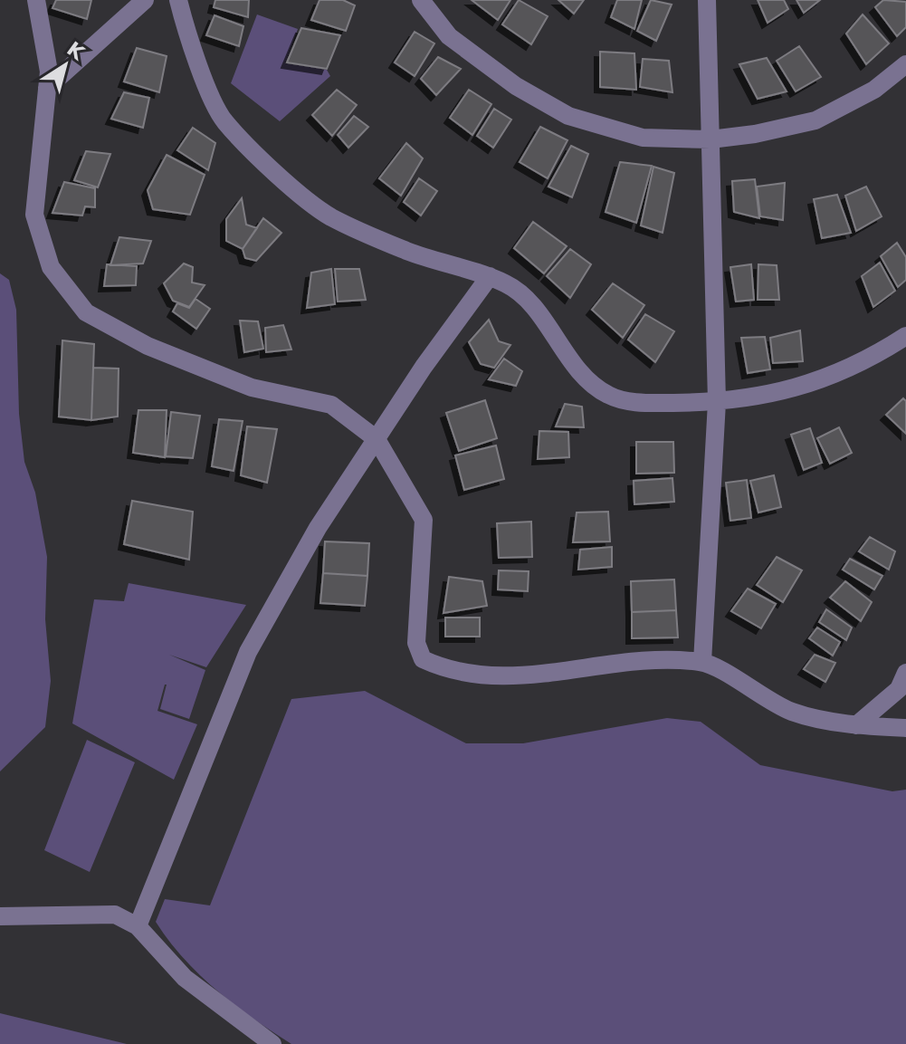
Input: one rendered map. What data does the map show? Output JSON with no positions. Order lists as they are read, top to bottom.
{
  "north": "top right"
}
